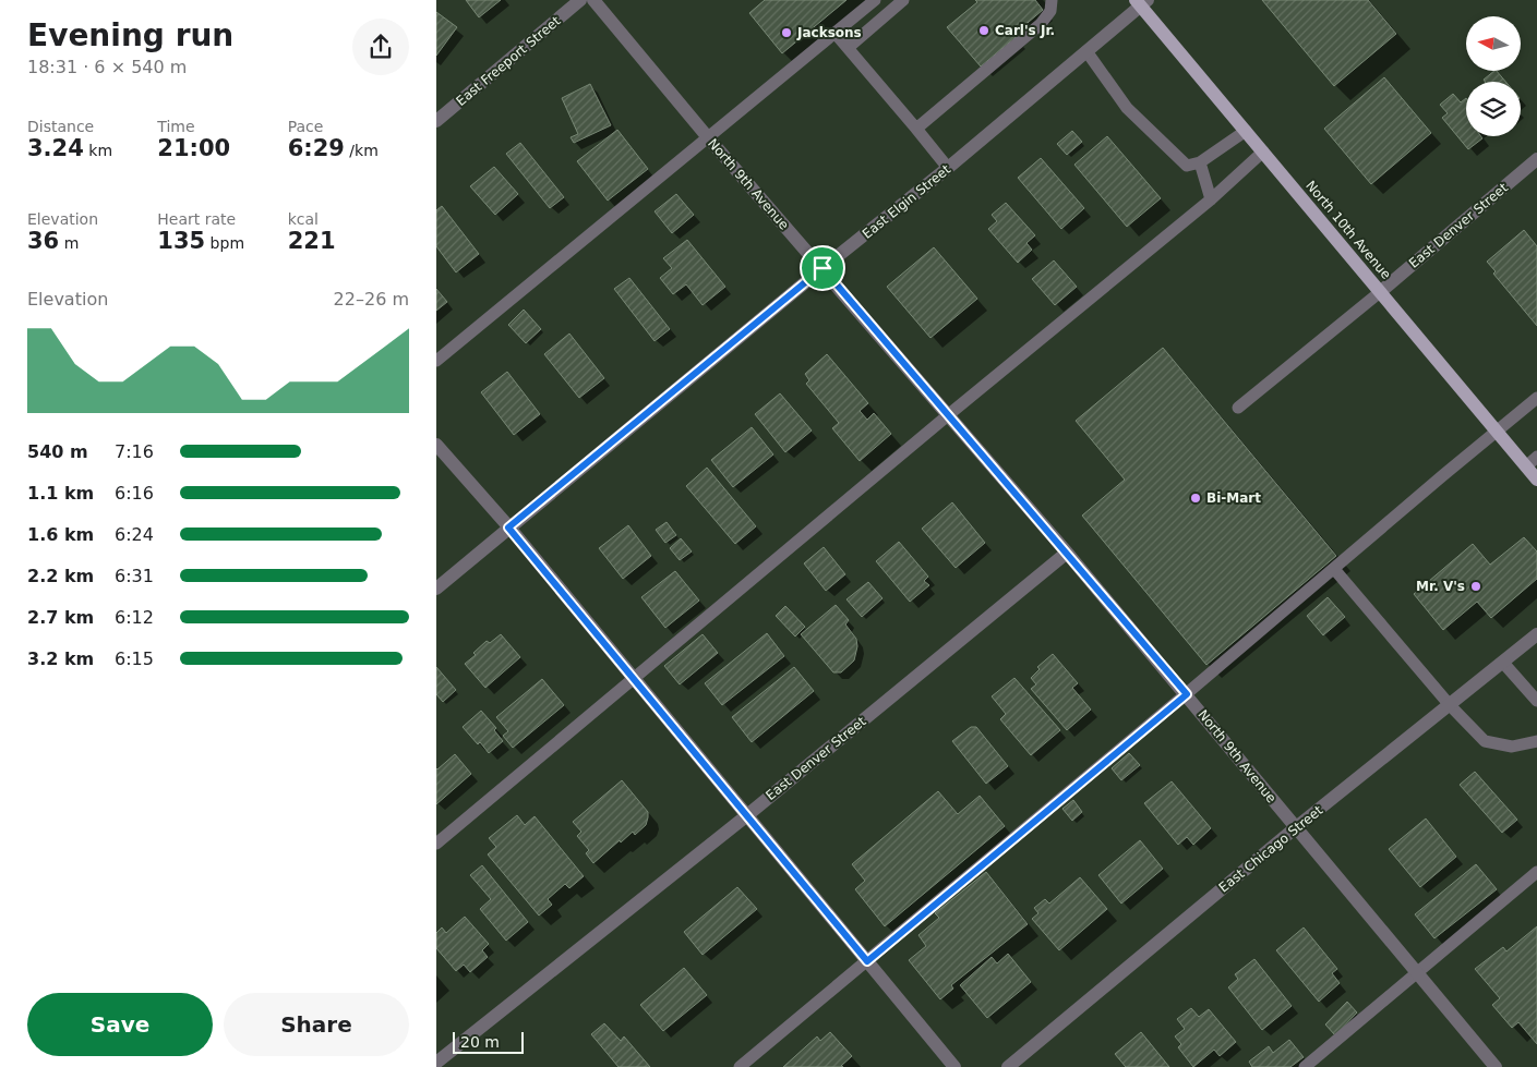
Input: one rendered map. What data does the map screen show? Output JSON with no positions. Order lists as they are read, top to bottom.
{
  "streets": {
    "main road": ["North 10th Avenue"],
    "street": [
      "East Freeport Street",
      "North 9th Avenue",
      "East Elgin Street",
      "East Denver Street",
      "East Chicago Street"
    ]
  },
  "crossings": [
    ["North 9th Avenue", "East Elgin Street"],
    ["North 9th Avenue", "East Denver Street"],
    ["North 9th Avenue", "East Chicago Street"],
    ["East Elgin Street", "North 10th Avenue"],
    ["East Denver Street", "North 10th Avenue"]
  ],
  "places": [
    "Carl's Jr.",
    "Jacksons",
    "Bi-Mart",
    "Mr. V's"
  ],
  "scale_bar": "20 m",
  "north": "left",
  "page": {
    "heading": ["Evening run", "18:31 · 6 × 540 m"],
    "stats": [
      ["Distance", "3.24 km"],
      ["Time", "21:00"],
      ["Pace", "6:29 /km"],
      ["Elevation", "36 m"],
      ["Heart rate", "135 bpm"],
      ["kcal", "221"]
    ],
    "chart": ["Elevation", "22–26 m"],
    "list": [
      {
        "name": "540 m",
        "note": "7:16"
      },
      {
        "name": "1.1 km",
        "note": "6:16"
      },
      {
        "name": "1.6 km",
        "note": "6:24"
      },
      {
        "name": "2.2 km",
        "note": "6:31"
      },
      {
        "name": "2.7 km",
        "note": "6:12"
      },
      {
        "name": "3.2 km",
        "note": "6:15"
      }
    ],
    "buttons": ["Save", "Share"],
    "scale": "20 m"
  }
}
